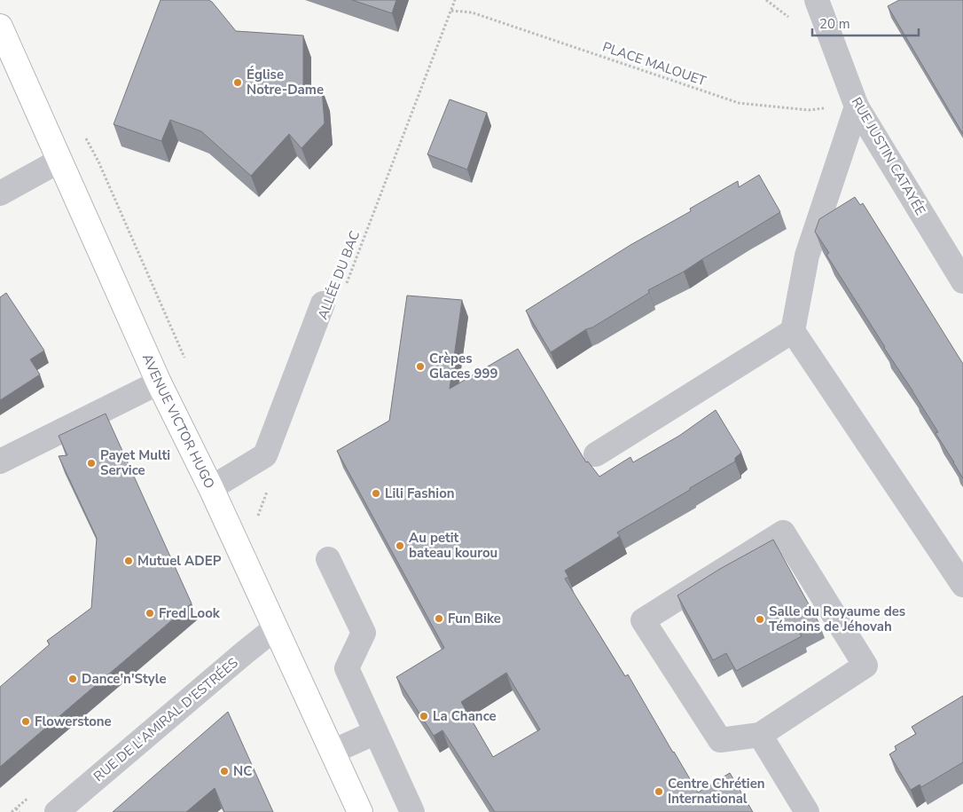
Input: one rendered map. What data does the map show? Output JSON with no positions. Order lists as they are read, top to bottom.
{
  "streets": {
    "main road": ["AVENUE VICTOR HUGO"],
    "street": ["RUE JUSTIN CATAYÉE", "RUE DE L'AMIRAL D'ESTRÉES"],
    "path": ["PLACE MALOUET", "ALLÉE DU BAC"]
  },
  "crossings": [
    ["PLACE MALOUET", "RUE JUSTIN CATAYÉE"],
    ["PLACE MALOUET", "ALLÉE DU BAC"],
    ["AVENUE VICTOR HUGO", "RUE DE L'AMIRAL D'ESTRÉES"]
  ],
  "places": [
    "Église Notre-Dame",
    "Crèpes Glaces 999",
    "Payet Multi Service",
    "Lili Fashion",
    "Au petit bateau kourou",
    "Mutuel ADEP",
    "Fred Look",
    "Fun Bike",
    "Salle du Royaume des Témoins de Jéhovah",
    "Dance'n'Style",
    "La Chance",
    "Flowerstone",
    "NC",
    "Centre Chrétien International"
  ],
  "scale_bar": "20 m"
}
